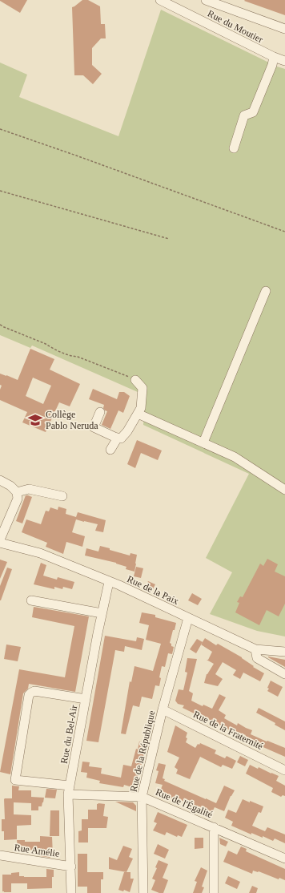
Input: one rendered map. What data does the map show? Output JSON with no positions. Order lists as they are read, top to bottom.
{
  "streets": {
    "street": [
      "Rue du Moutier",
      "Rue de la Paix",
      "Rue de la Fraternité",
      "Rue du Bel-Air",
      "Rue de la République",
      "Rue de l'Égalité",
      "Rue Amélie"
    ]
  },
  "crossings": [
    ["Rue de la Paix", "Rue du Bel-Air"],
    ["Rue de la Paix", "Rue de la République"],
    ["Rue de la Fraternité", "Rue de la République"],
    ["Rue du Bel-Air", "Rue de l'Égalité"],
    ["Rue du Bel-Air", "Rue Amélie"],
    ["Rue de la République", "Rue de l'Égalité"]
  ],
  "places": {
    "school or university": ["Collège Pablo Neruda"]
  }
}
